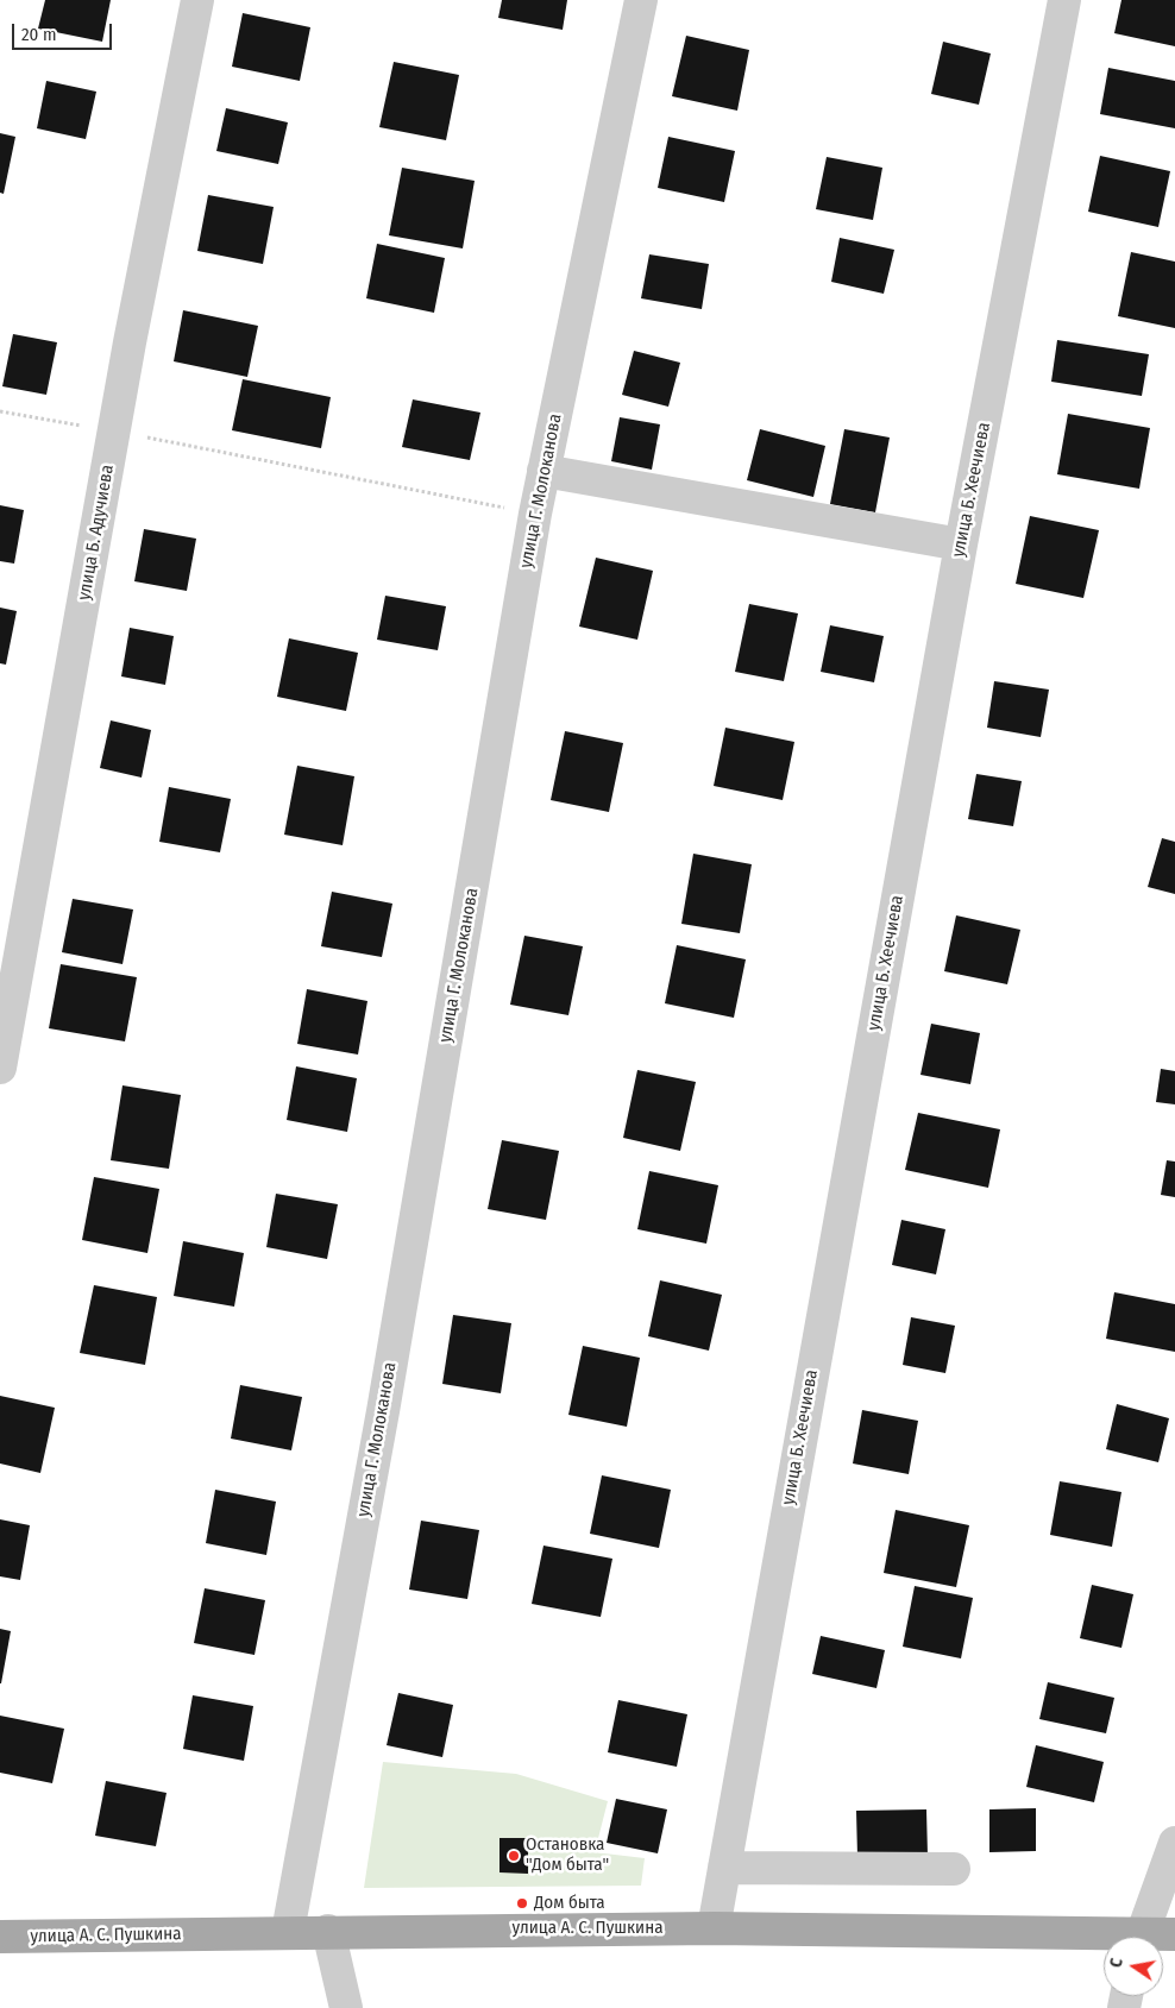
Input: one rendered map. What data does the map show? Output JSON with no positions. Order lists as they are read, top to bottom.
{
  "streets": {
    "main road": ["улица А. С. Пушкина"],
    "street": ["улица Б. Хеечиева", "улица Г. Молоканова", "улица Б. Адучиева"]
  },
  "crossings": [
    ["улица Б. Хеечиева", "улица А. С. Пушкина"],
    ["улица Г. Молоканова", "улица А. С. Пушкина"]
  ],
  "places": ["Остановка \"Дом быта\"", "Дом быта"],
  "scale_bar": "20 m",
  "north": "left"
}
